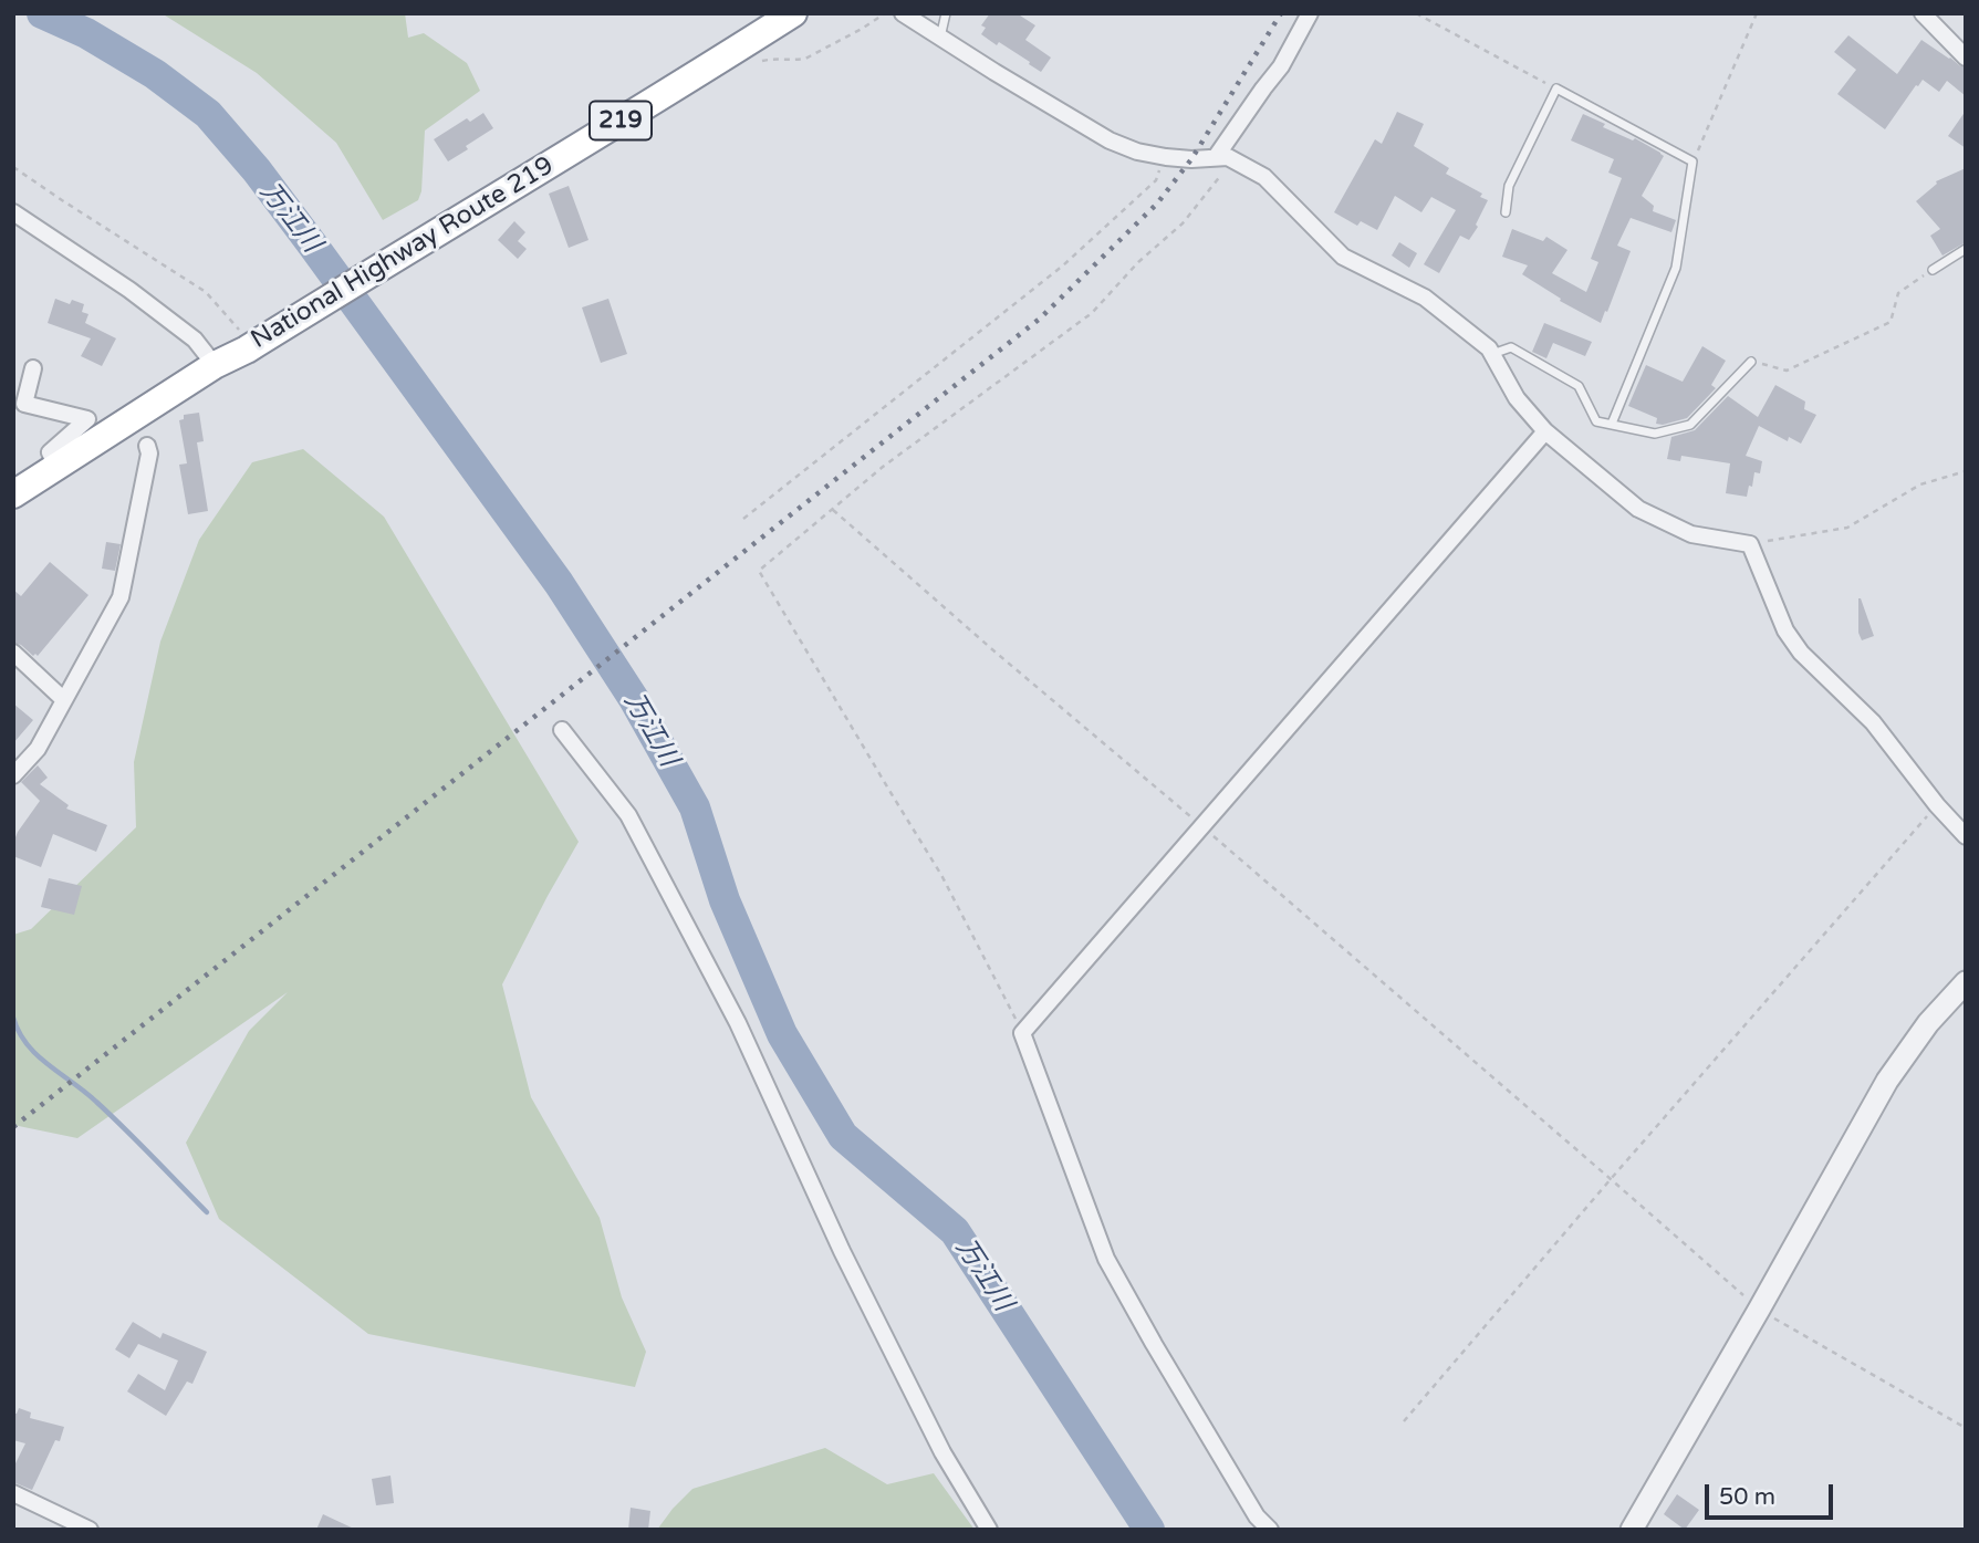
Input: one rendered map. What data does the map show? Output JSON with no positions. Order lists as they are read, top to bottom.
{
  "streets": {
    "highway": ["219", "National Highway Route 219"]
  },
  "water": ["万江川"],
  "scale_bar": "50 m"
}
